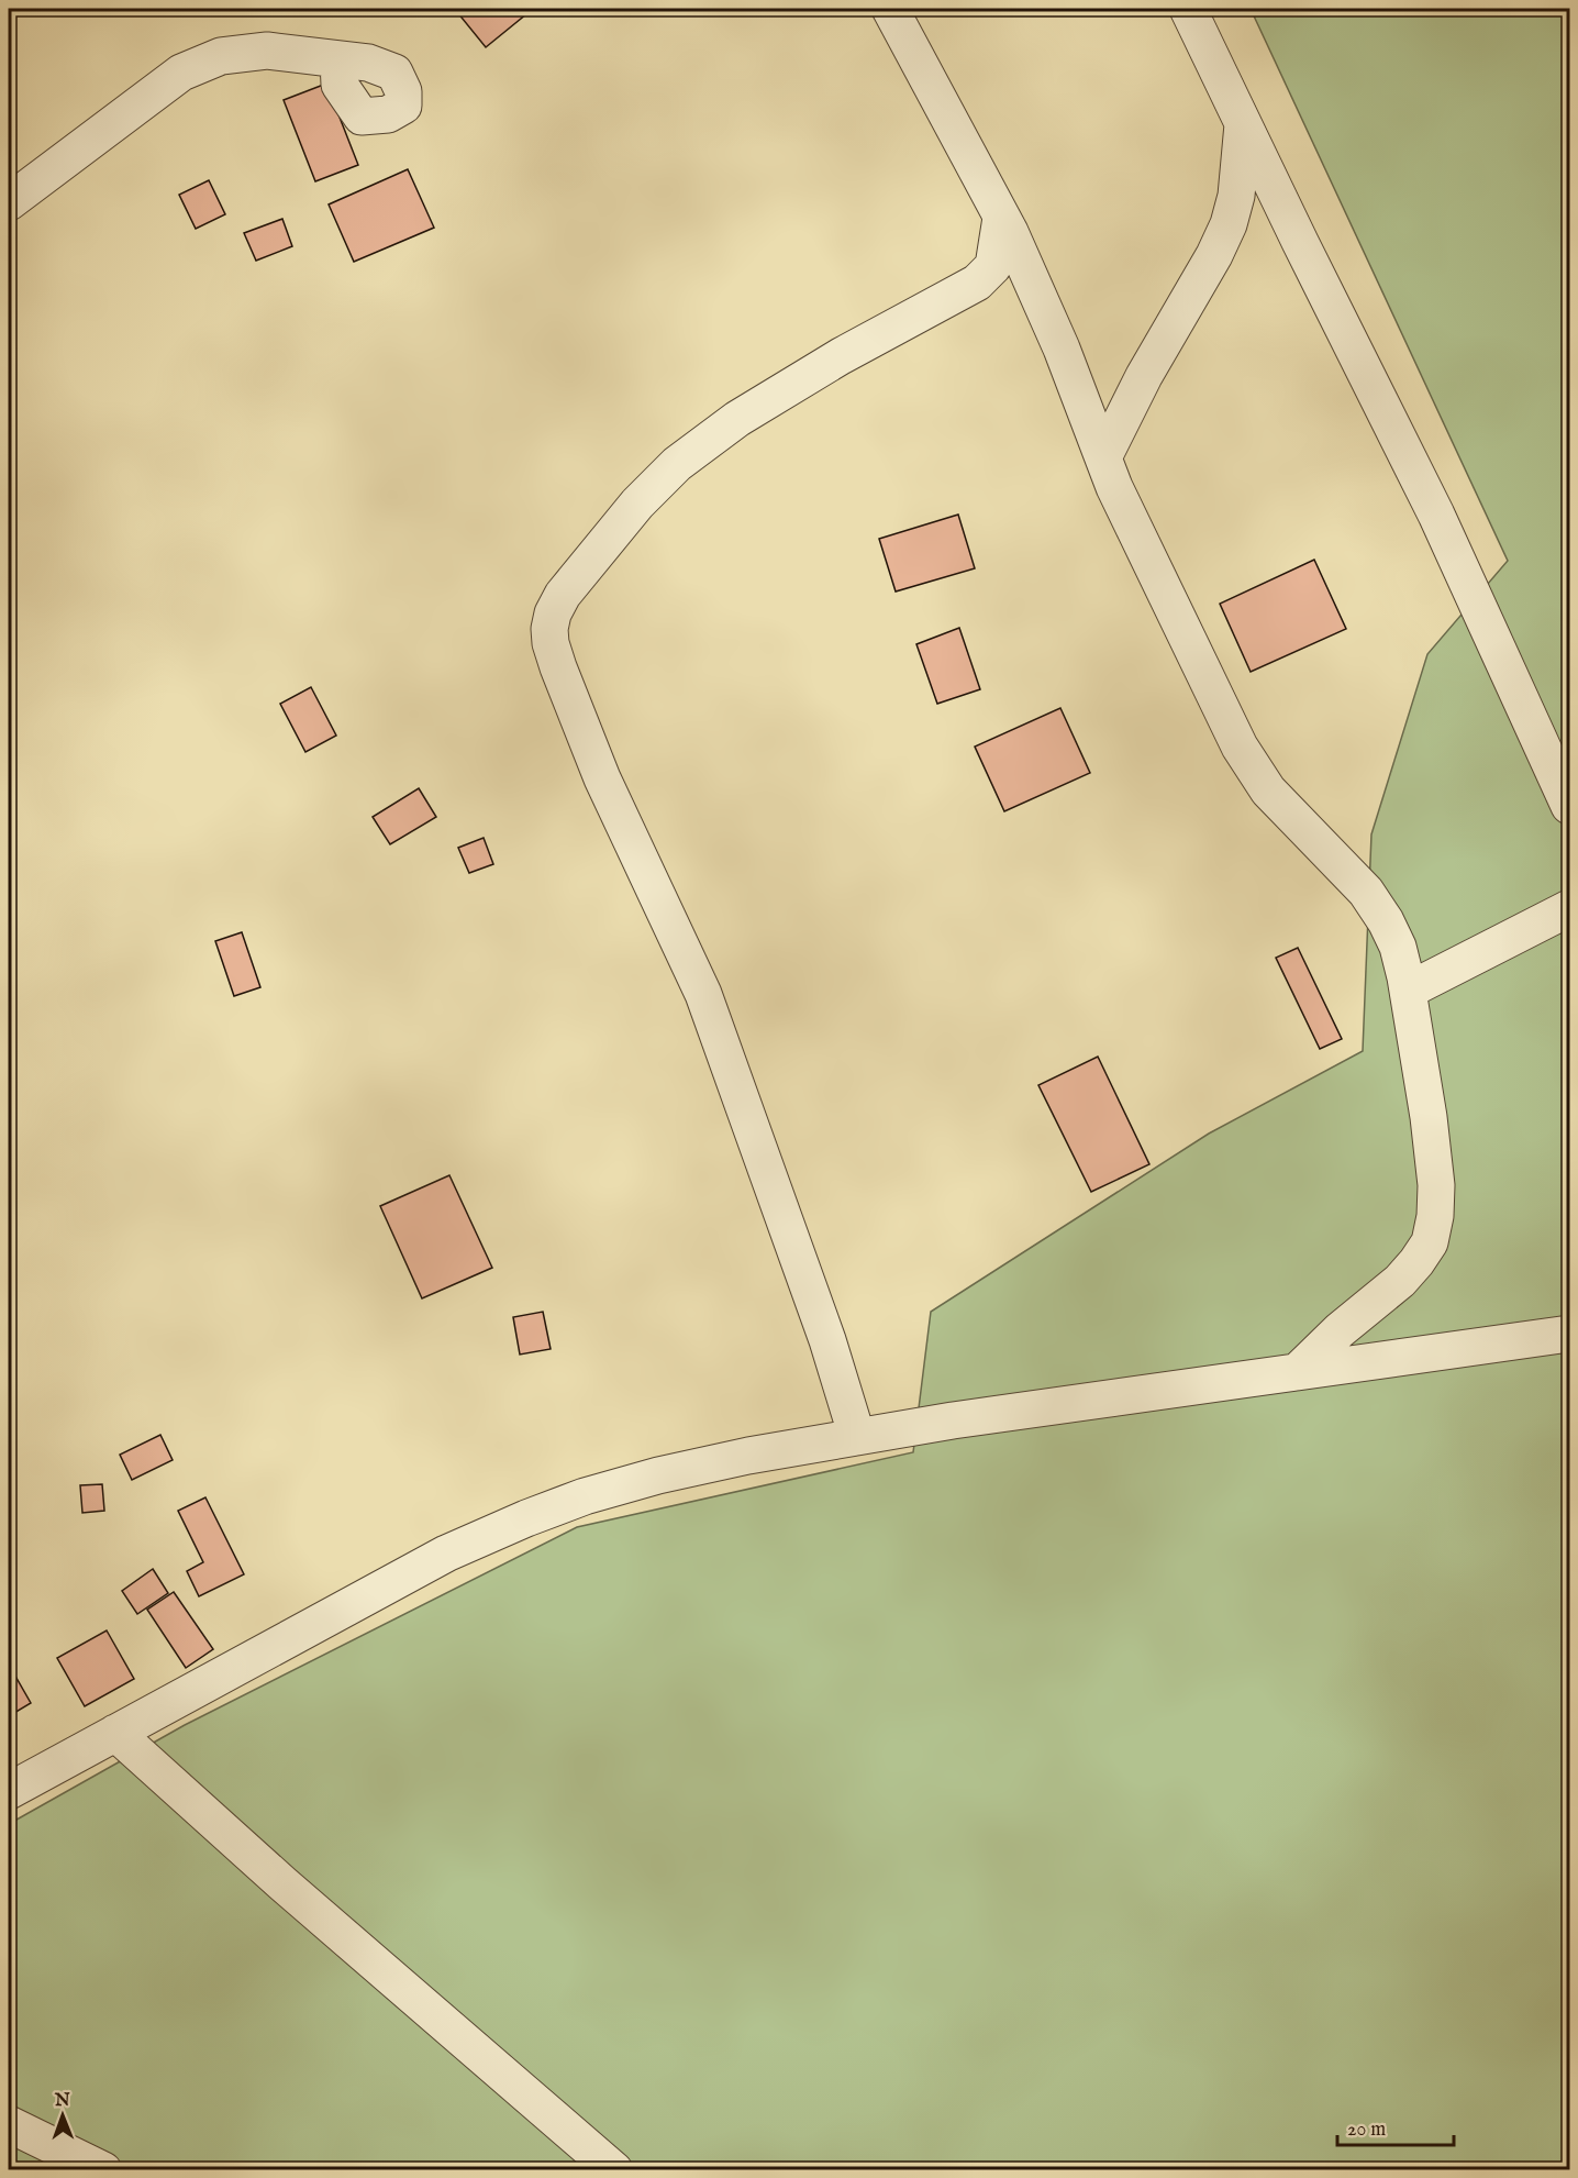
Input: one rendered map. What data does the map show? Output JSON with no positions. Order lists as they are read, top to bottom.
{
  "scale_bar": "20 m",
  "north": "top"
}
